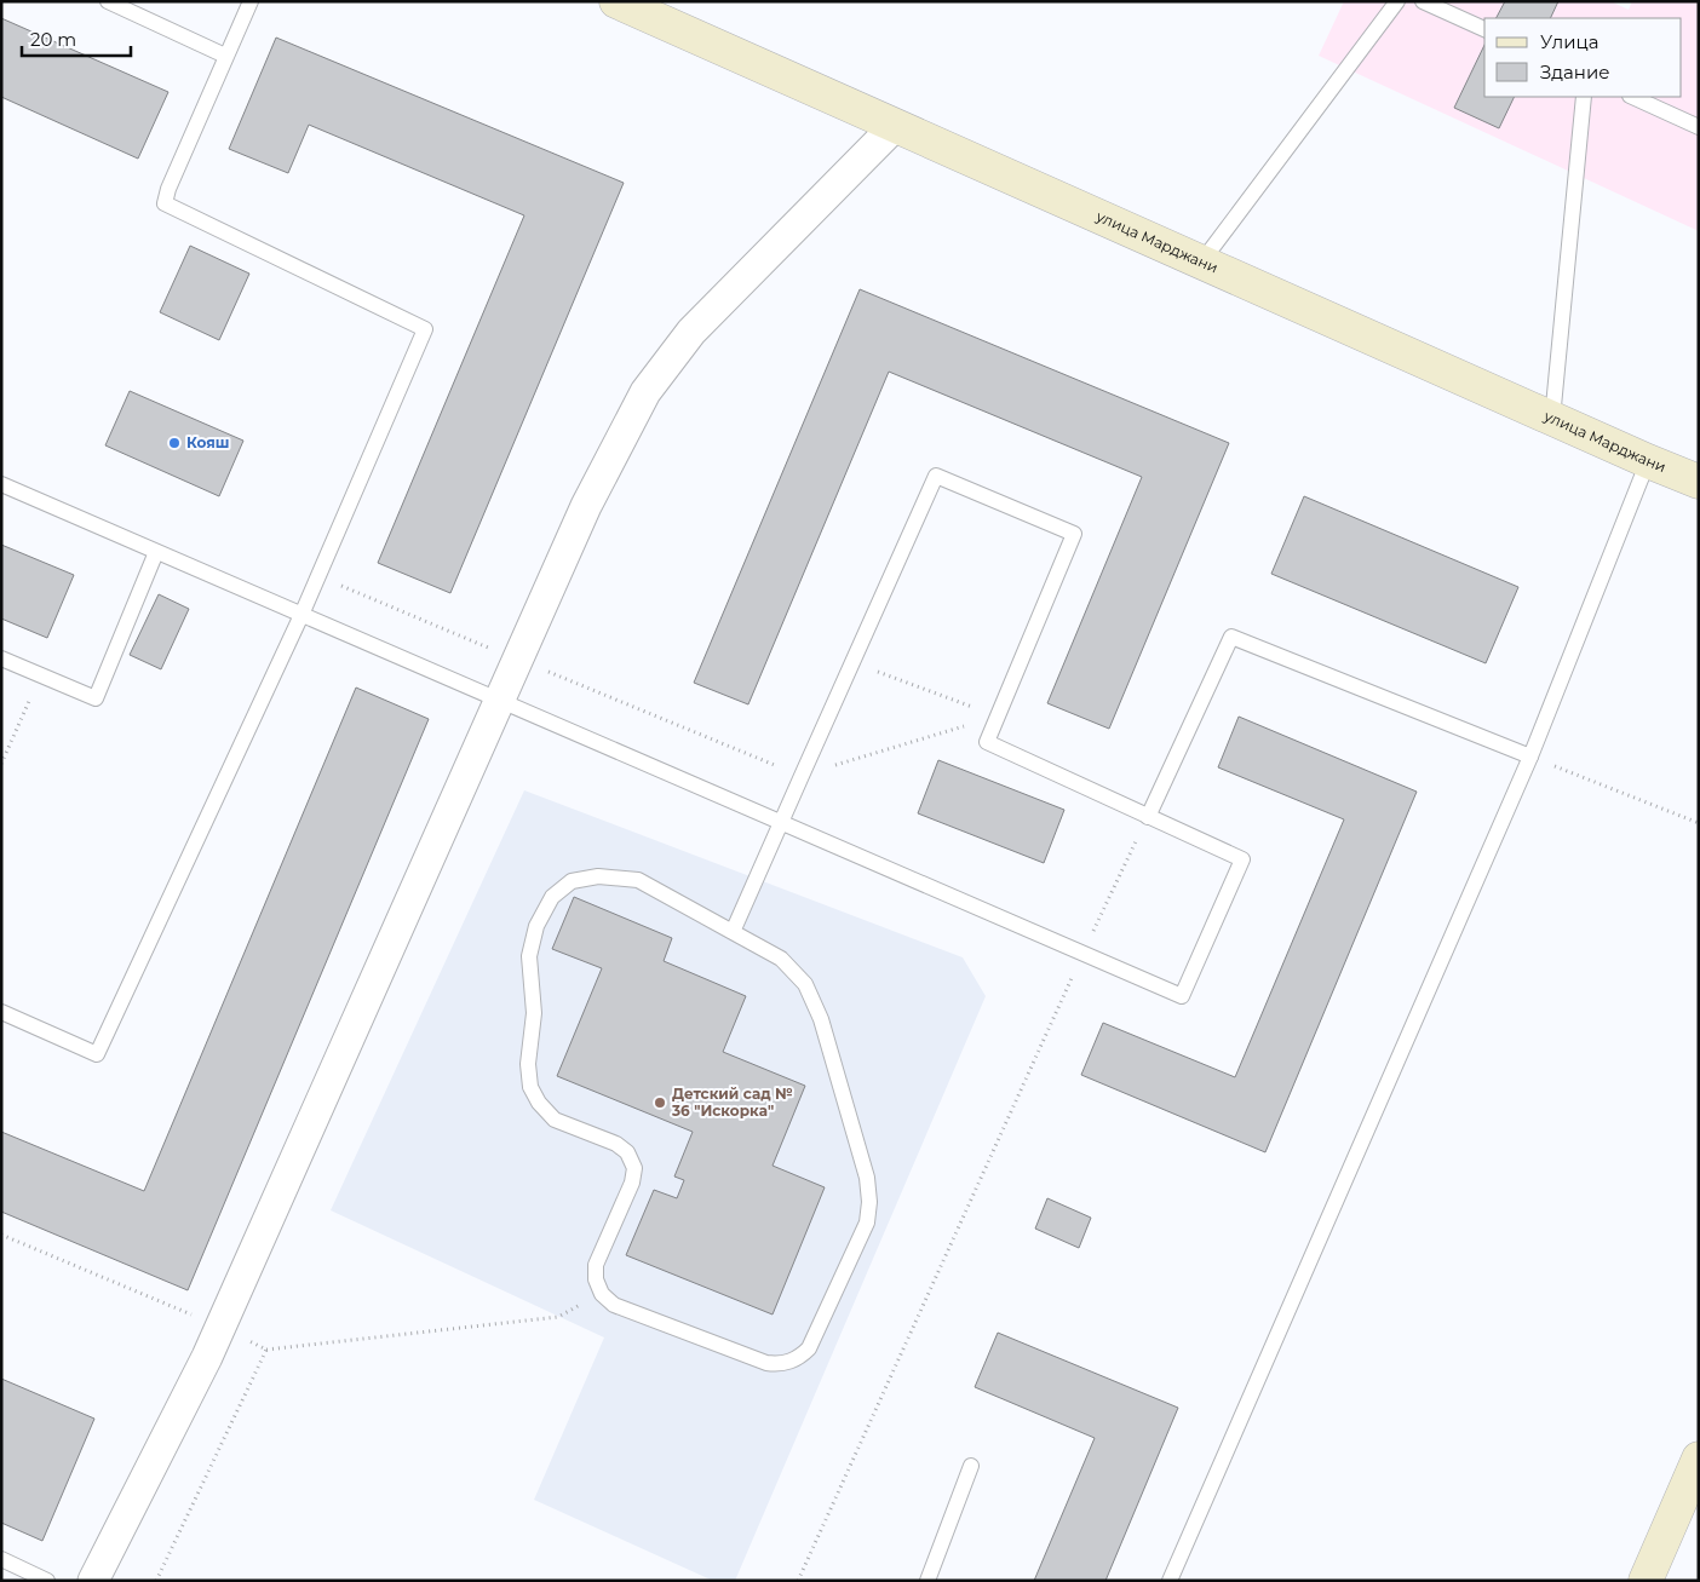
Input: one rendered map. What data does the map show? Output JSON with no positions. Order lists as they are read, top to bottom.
{
  "streets": {
    "street": ["улица Марджани"]
  },
  "places": ["Кояш", "Детский сад № 36 \"Искорка\""],
  "legend": ["Улица", "Здание"],
  "scale_bar": "20 m"
}
